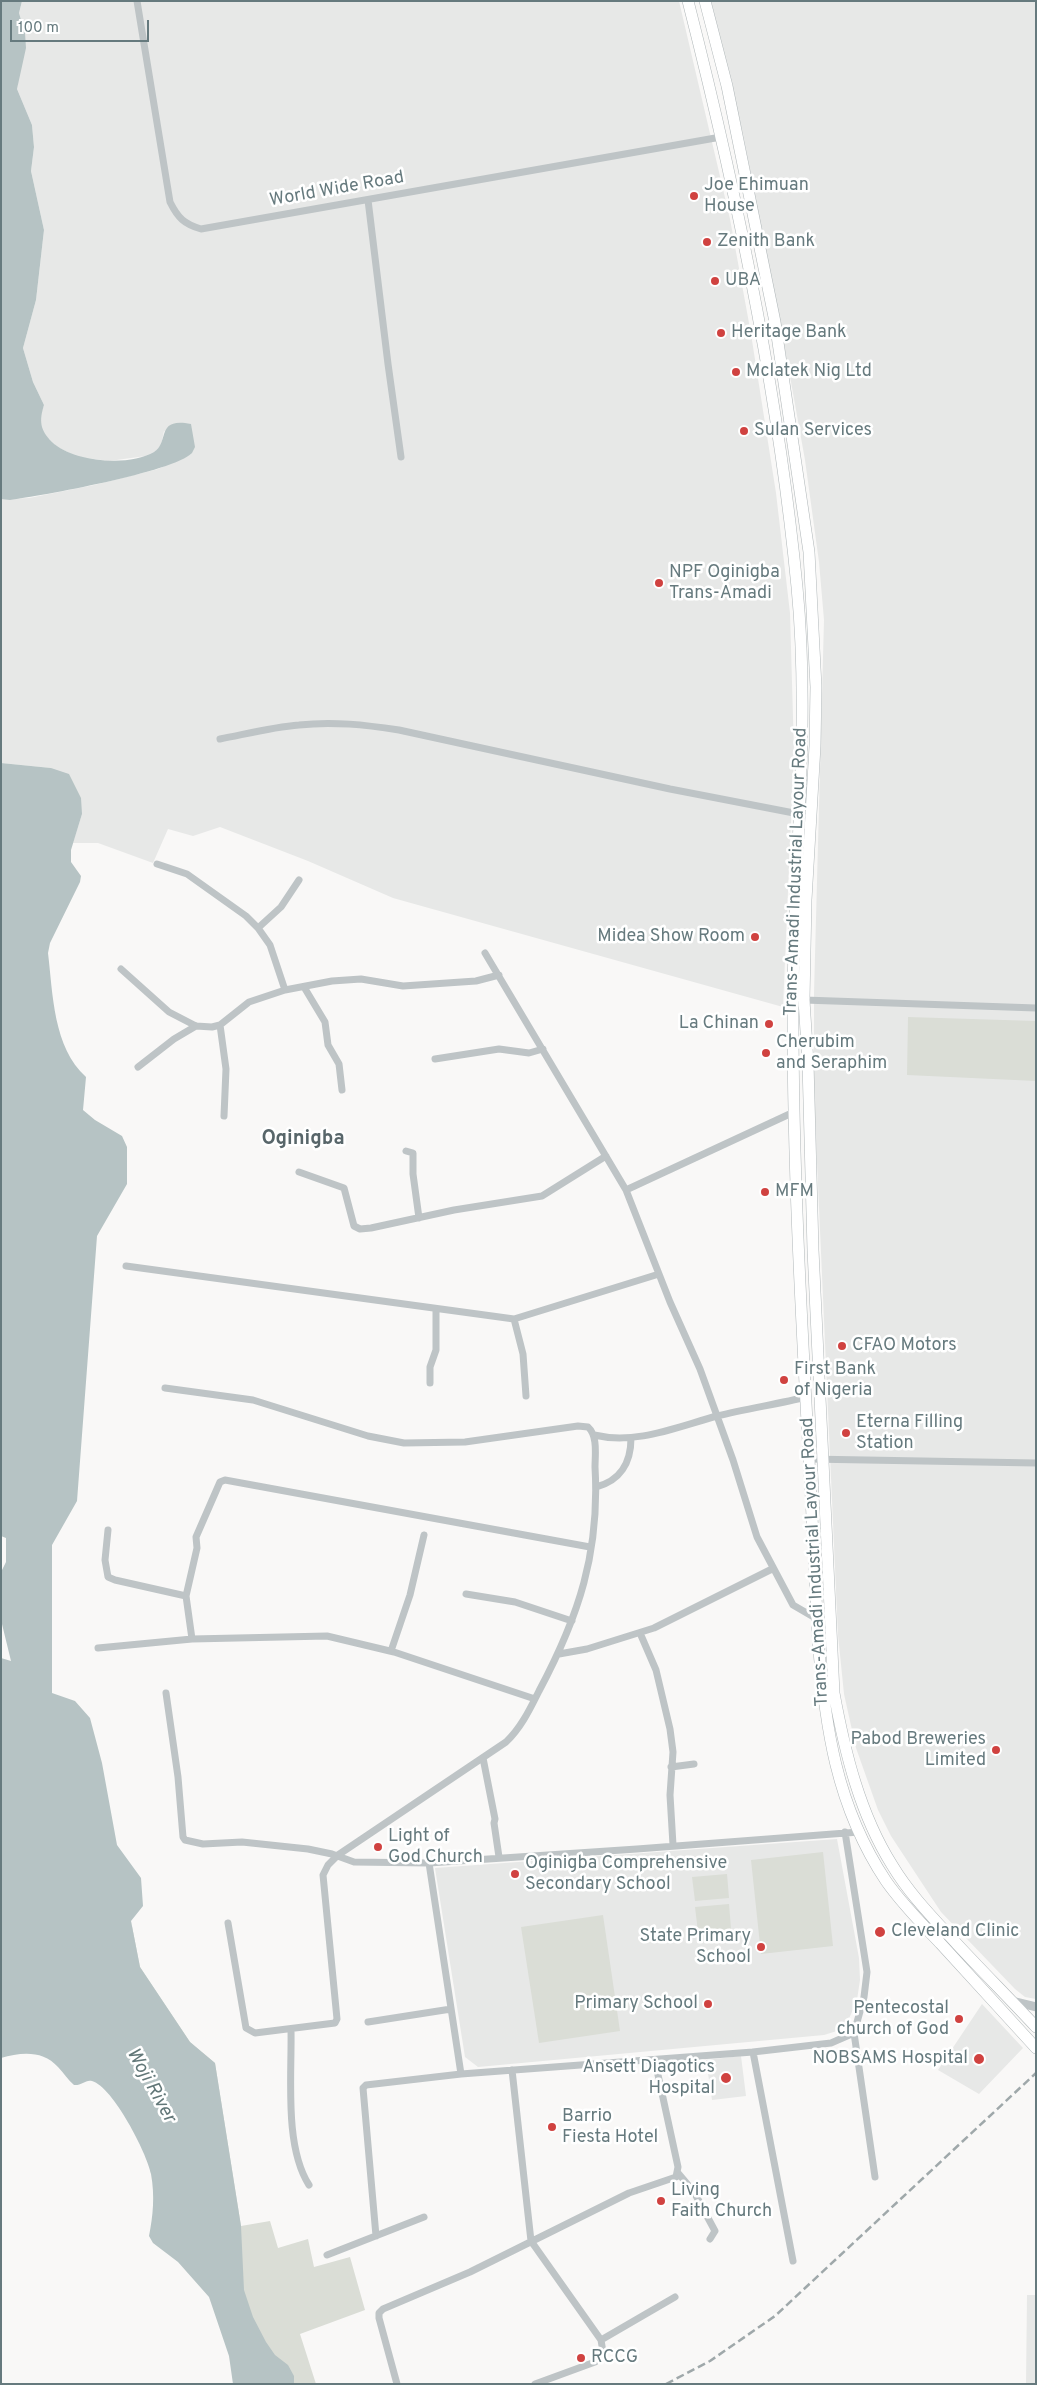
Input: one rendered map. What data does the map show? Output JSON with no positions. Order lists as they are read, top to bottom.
{
  "streets": {
    "main road": ["Trans-Amadi Industrial Layour Road"],
    "street": ["World Wide Road"]
  },
  "crossings": [
    ["World Wide Road", "Trans-Amadi Industrial Layour Road"]
  ],
  "districts": ["Oginigba"],
  "water": ["Woji River"],
  "places": [
    "Joe Ehimuan House",
    "Zenith Bank",
    "UBA",
    "Heritage Bank",
    "Mclatek Nig Ltd",
    "Sulan Services",
    "NPF Oginigba Trans-Amadi",
    "Midea Show Room",
    "La Chinan",
    "Cherubim and Seraphim",
    "MFM",
    "CFAO Motors",
    "First Bank of Nigeria",
    "Eterna Filling Station",
    "Pabod Breweries Limited",
    "Light of God Church",
    "Oginigba Comprehensive Secondary School",
    "Cleveland Clinic",
    "State Primary School",
    "Primary School",
    "Pentecostal church of God",
    "NOBSAMS Hospital",
    "Ansett Diagotics Hospital",
    "Barrio Fiesta Hotel",
    "Living Faith Church",
    "RCCG"
  ],
  "scale_bar": "100 m"
}
